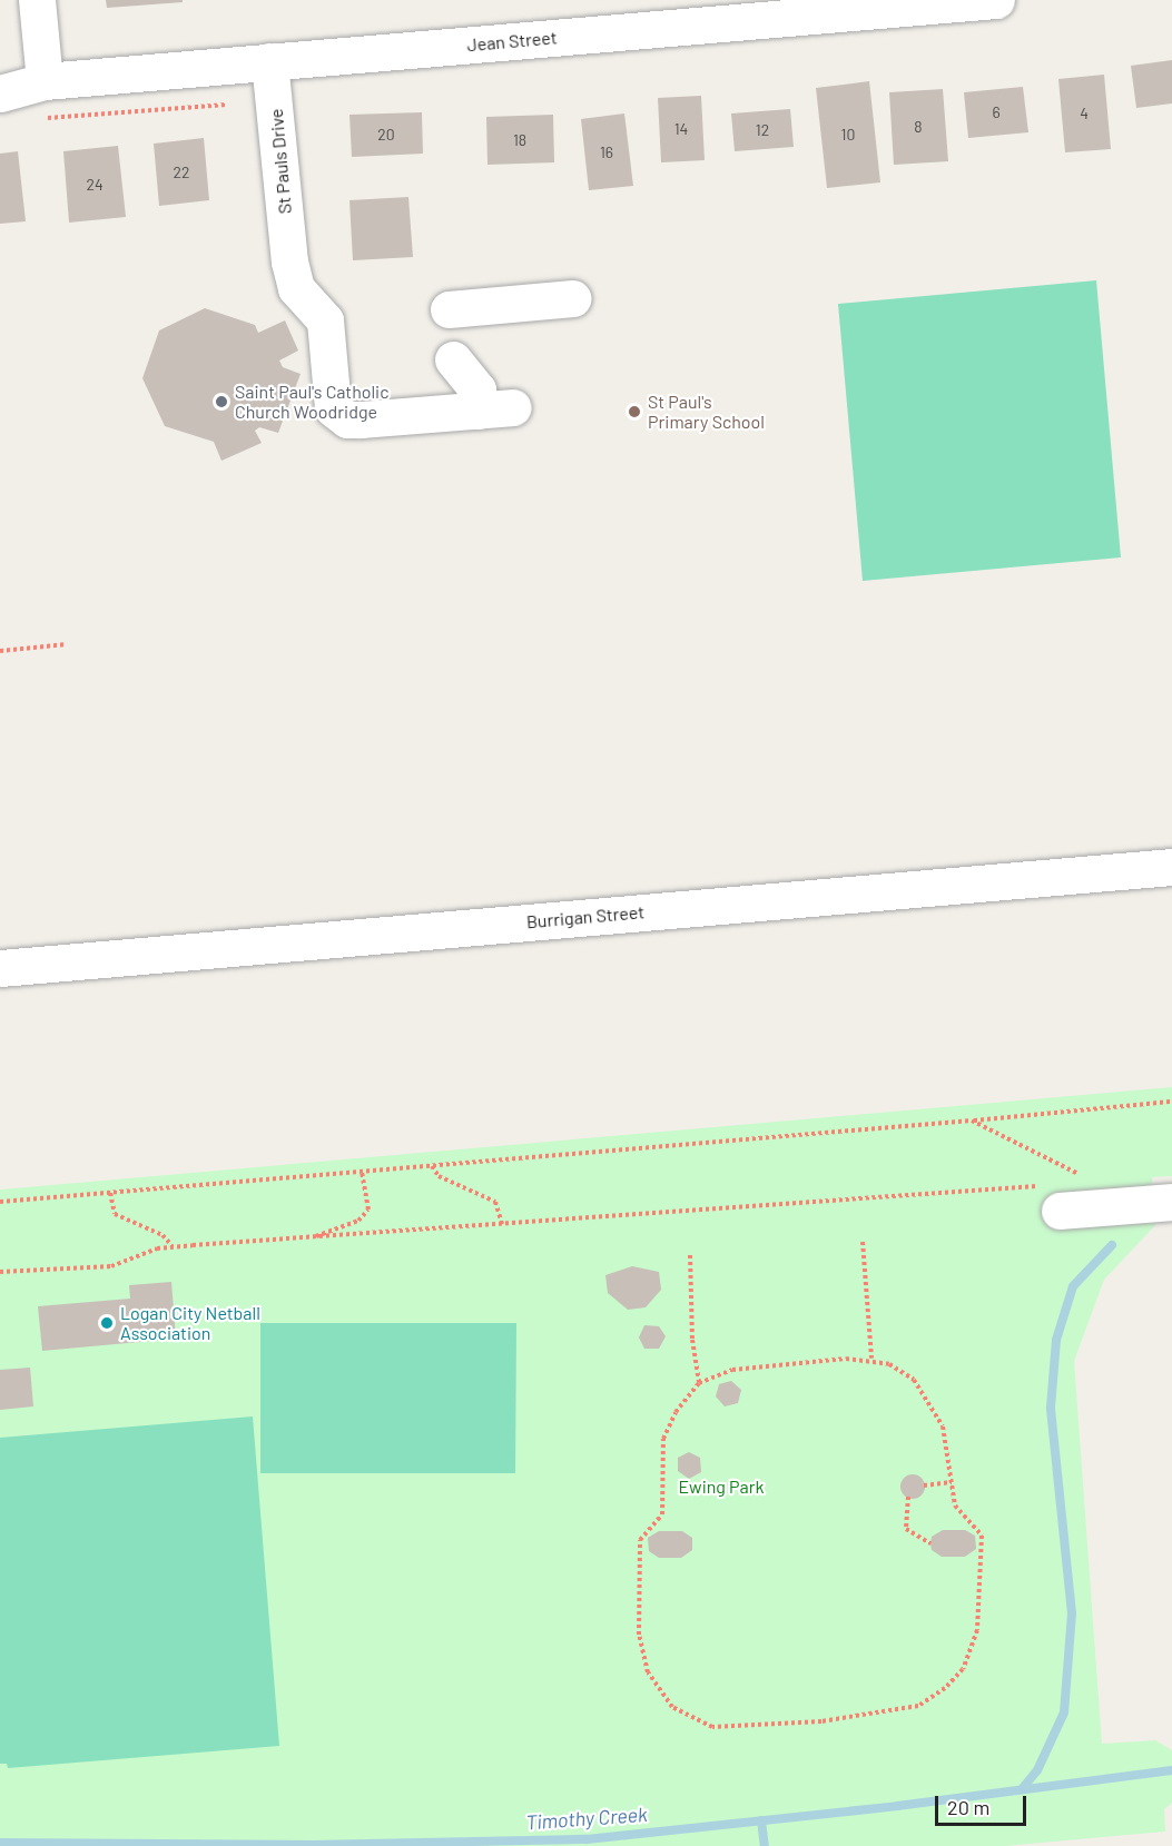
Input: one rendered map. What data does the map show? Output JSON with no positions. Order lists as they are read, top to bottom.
{
  "streets": {
    "street": ["Jean Street", "St Pauls Drive", "Burrigan Street"]
  },
  "crossings": [
    ["Jean Street", "St Pauls Drive"]
  ],
  "water": ["Timothy Creek"],
  "parks": ["Ewing Park"],
  "places": ["Saint Paul's Catholic Church Woodridge", "St Paul's Primary School", "Logan City Netball Association"],
  "house_numbers": [
    "6",
    "4",
    "8",
    "14",
    "12",
    "20",
    "10",
    "18",
    "16",
    "22",
    "24"
  ],
  "scale_bar": "20 m"
}
